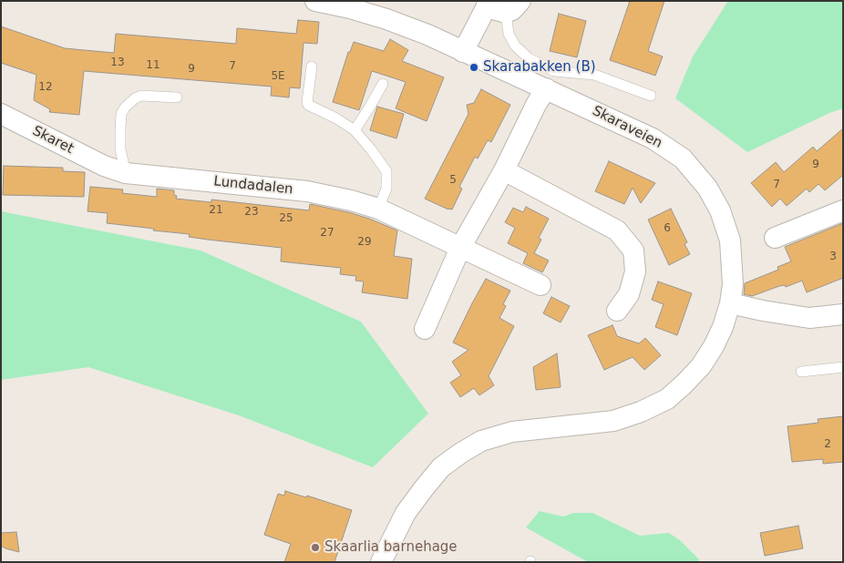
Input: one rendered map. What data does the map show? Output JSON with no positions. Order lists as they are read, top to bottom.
{
  "streets": {
    "street": ["Skaraveien", "Skaret", "Lundadalen"]
  },
  "crossings": [
    ["Skaret", "Lundadalen"]
  ],
  "places": ["Skarabakken (B)", "Skaarlia barnehage"],
  "house_numbers": [
    "13",
    "11",
    "7",
    "9",
    "5E",
    "12",
    "9",
    "5",
    "7",
    "21",
    "23",
    "25",
    "6",
    "27",
    "29",
    "3",
    "2"
  ]
}
